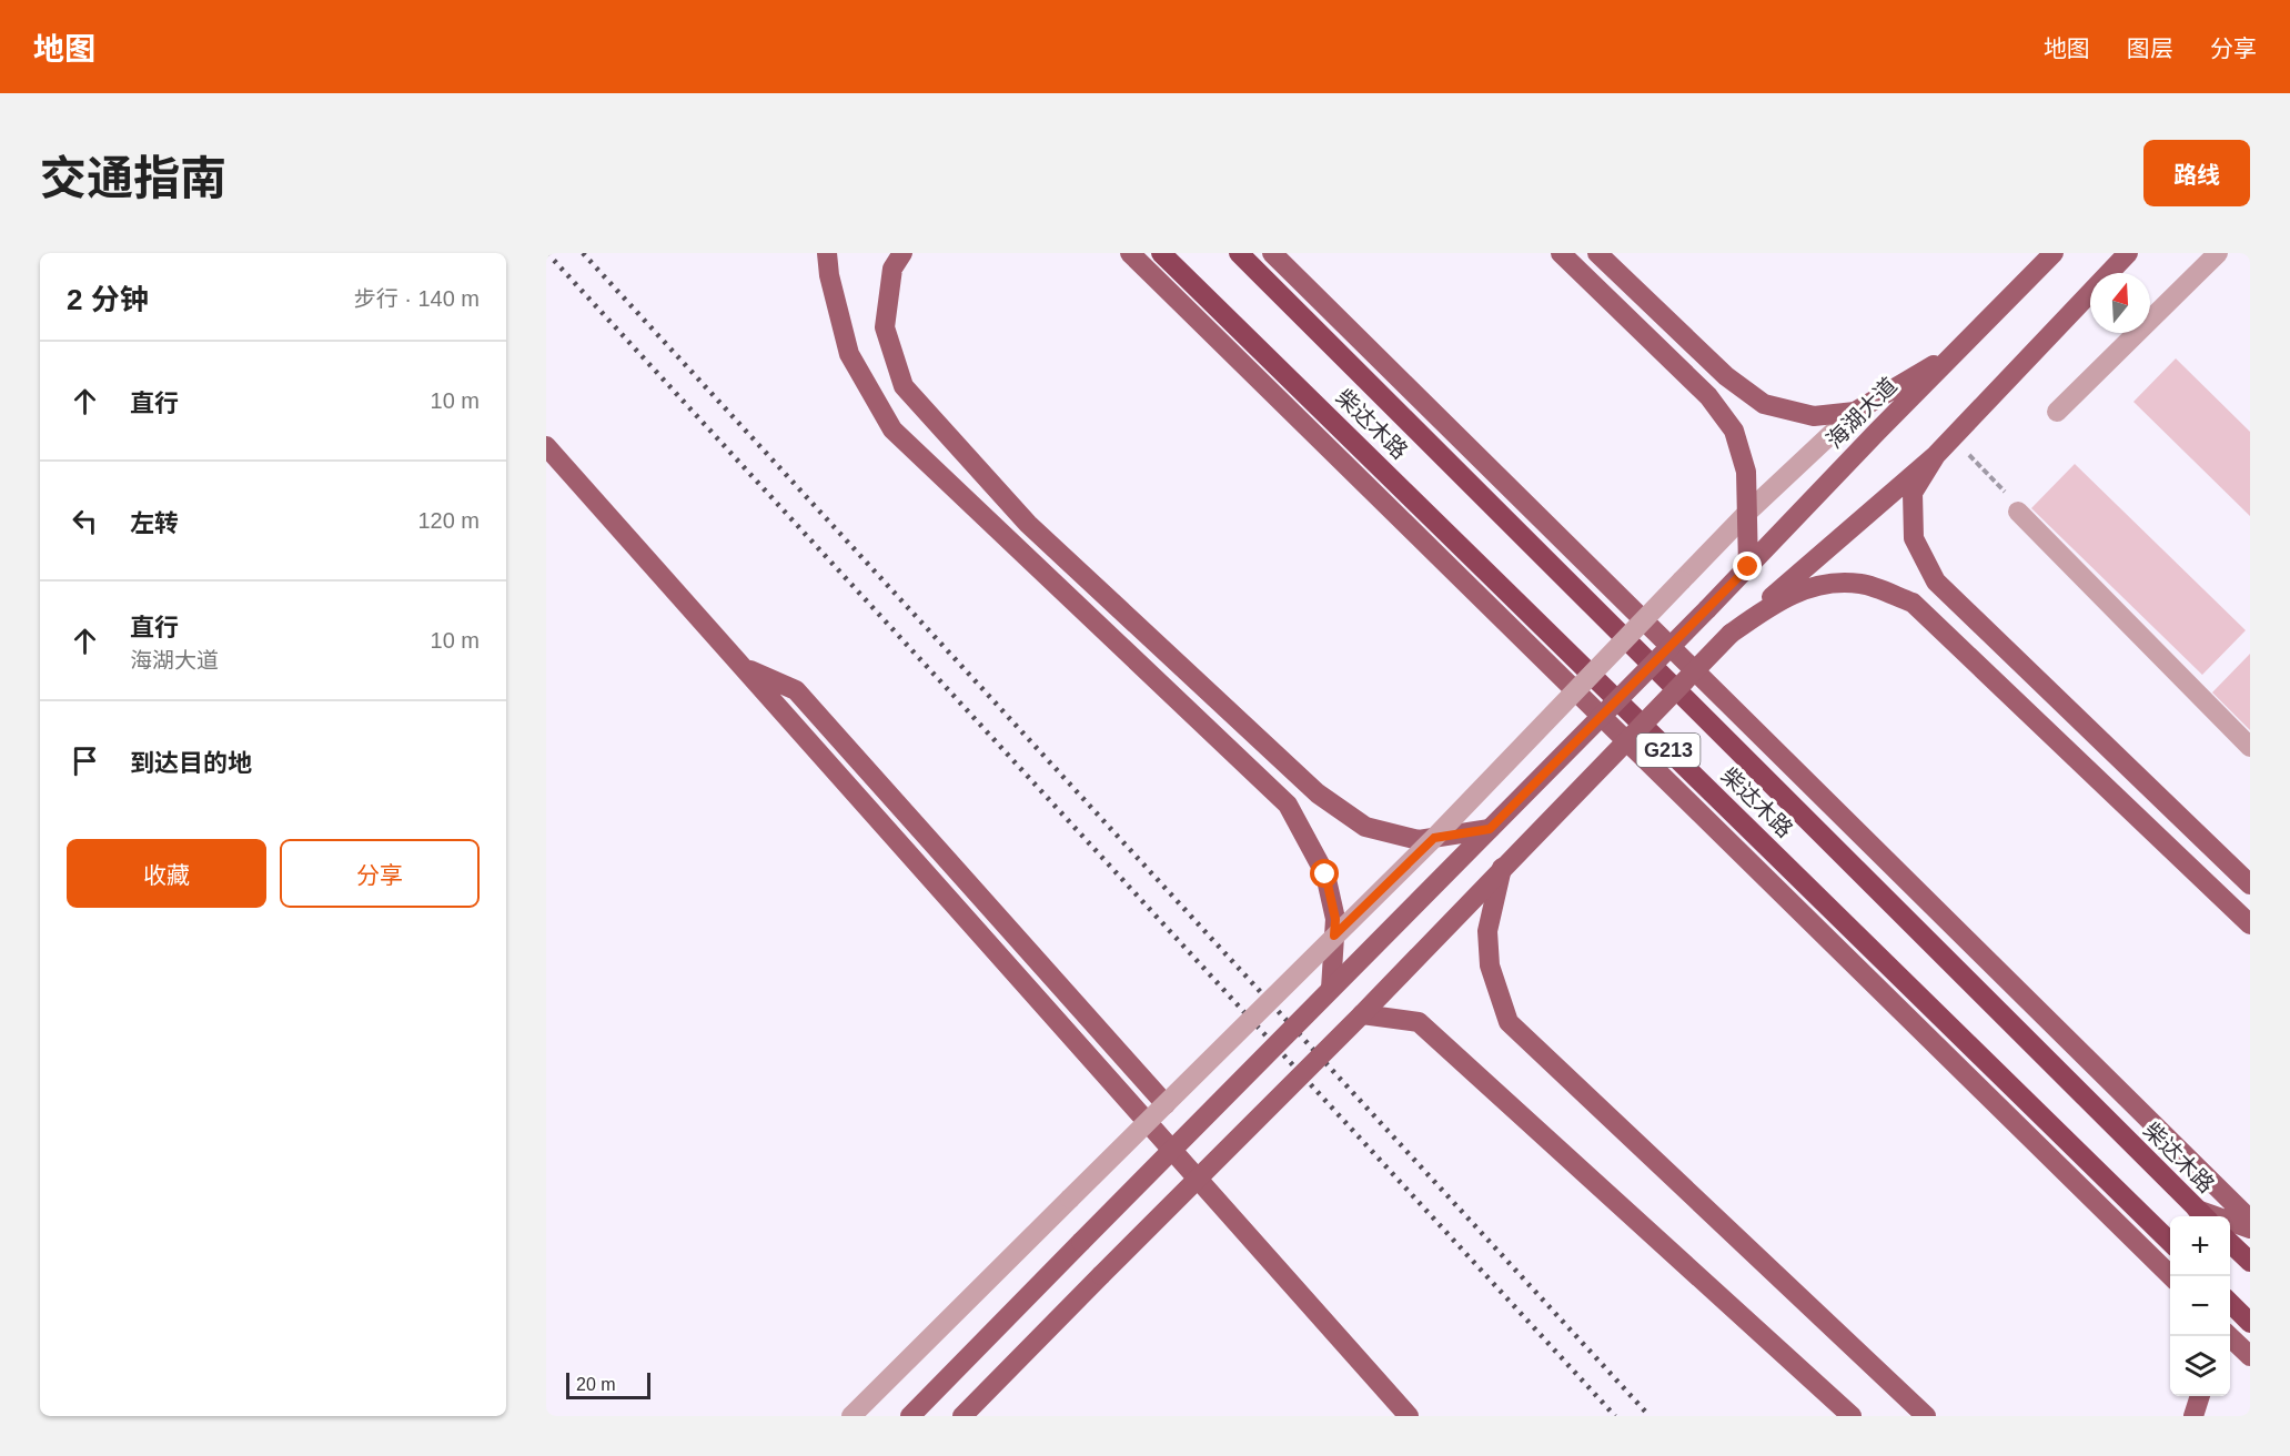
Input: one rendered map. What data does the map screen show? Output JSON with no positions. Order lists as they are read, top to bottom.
{
  "streets": {
    "highway": ["柴达木路", "G213"],
    "main road": ["海湖大道"]
  },
  "scale_bar": "20 m",
  "north": "top",
  "page": {
    "header": "地图",
    "nav": ["地图", "图层", "分享"],
    "title": "交通指南",
    "buttons": [
      "路线",
      ["收藏", "分享"]
    ],
    "heading": ["2 分钟", "步行 · 140 m"],
    "list": [
      ["直行", "10 m"],
      ["左转", "120 m"],
      ["直行", "海湖大道", "10 m"],
      "到达目的地"
    ],
    "map_buttons": ["+", "−"],
    "scale": "20 m"
  }
}
